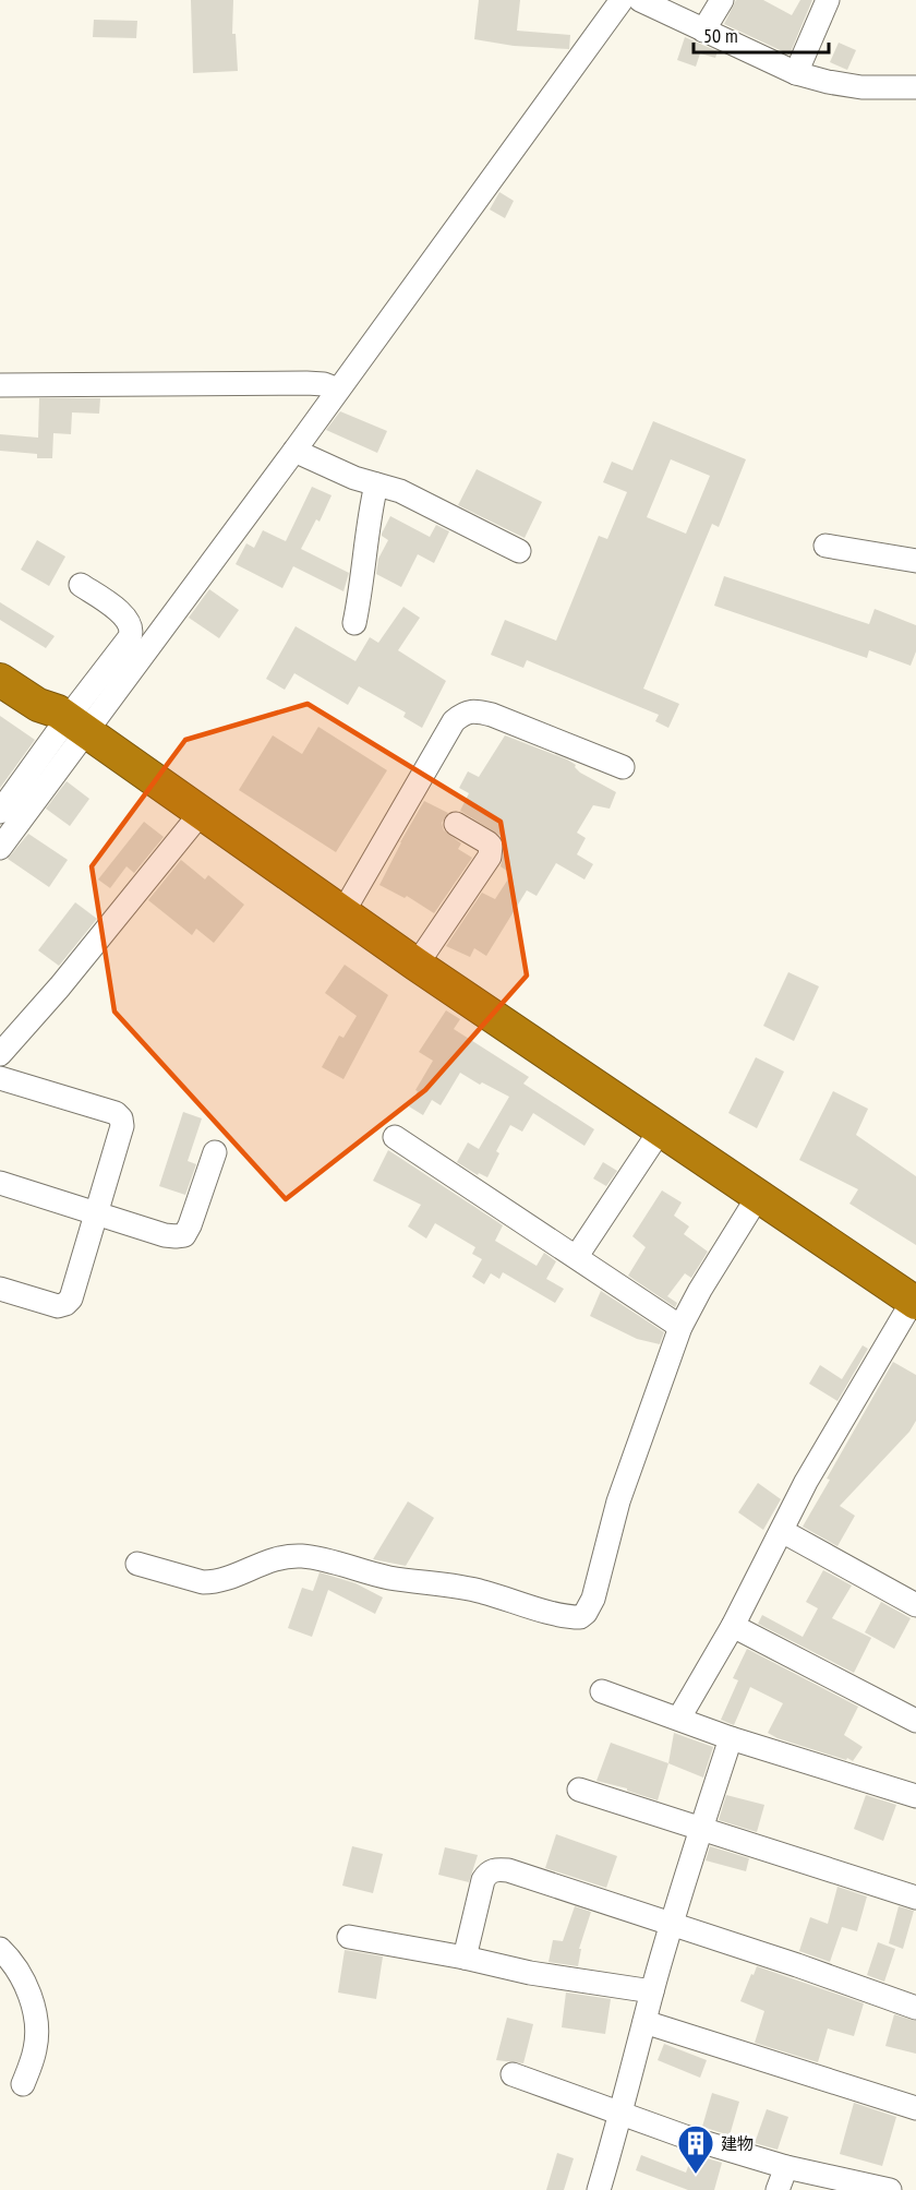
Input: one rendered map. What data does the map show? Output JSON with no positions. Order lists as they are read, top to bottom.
{
  "places": {
    "building": ["建物"]
  },
  "scale_bar": "50 m"
}
